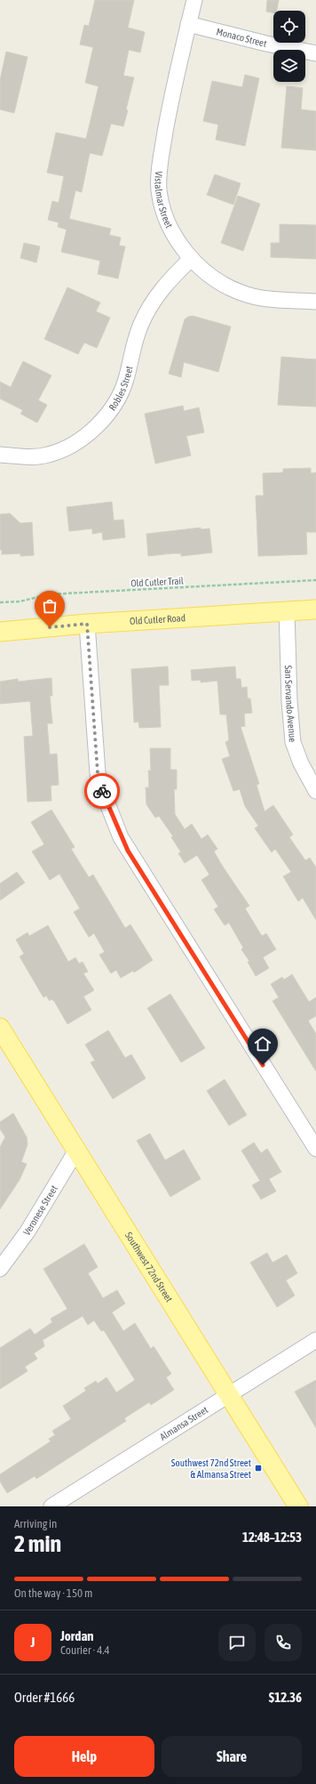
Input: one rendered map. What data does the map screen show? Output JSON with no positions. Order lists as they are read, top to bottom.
{
  "streets": {
    "main road": ["Old Cutler Road", "Southwest 72nd Street"],
    "street": [
      "Monaco Street",
      "Vistalmar Street",
      "Robles Street",
      "San Servando Avenue",
      "Veronese Street",
      "Almansa Street"
    ],
    "path": ["Old Cutler Trail"]
  },
  "crossings": [
    ["Monaco Street", "Vistalmar Street"],
    ["Vistalmar Street", "Robles Street"],
    ["Old Cutler Road", "San Servando Avenue"],
    ["Veronese Street", "Southwest 72nd Street"],
    ["Southwest 72nd Street", "Almansa Street"]
  ],
  "places": {
    "transit": ["Southwest 72nd Street & Almansa Street"]
  },
  "page": {
    "heading": ["2 min", "Arriving in", "12:48–12:53"],
    "panel": [
      "Jordan",
      "Courier · 4.4",
      "Order #1666",
      "$12.36"
    ],
    "bar": "On the way · 150 m",
    "round": "J",
    "buttons": ["Help", "Share"]
  }
}
